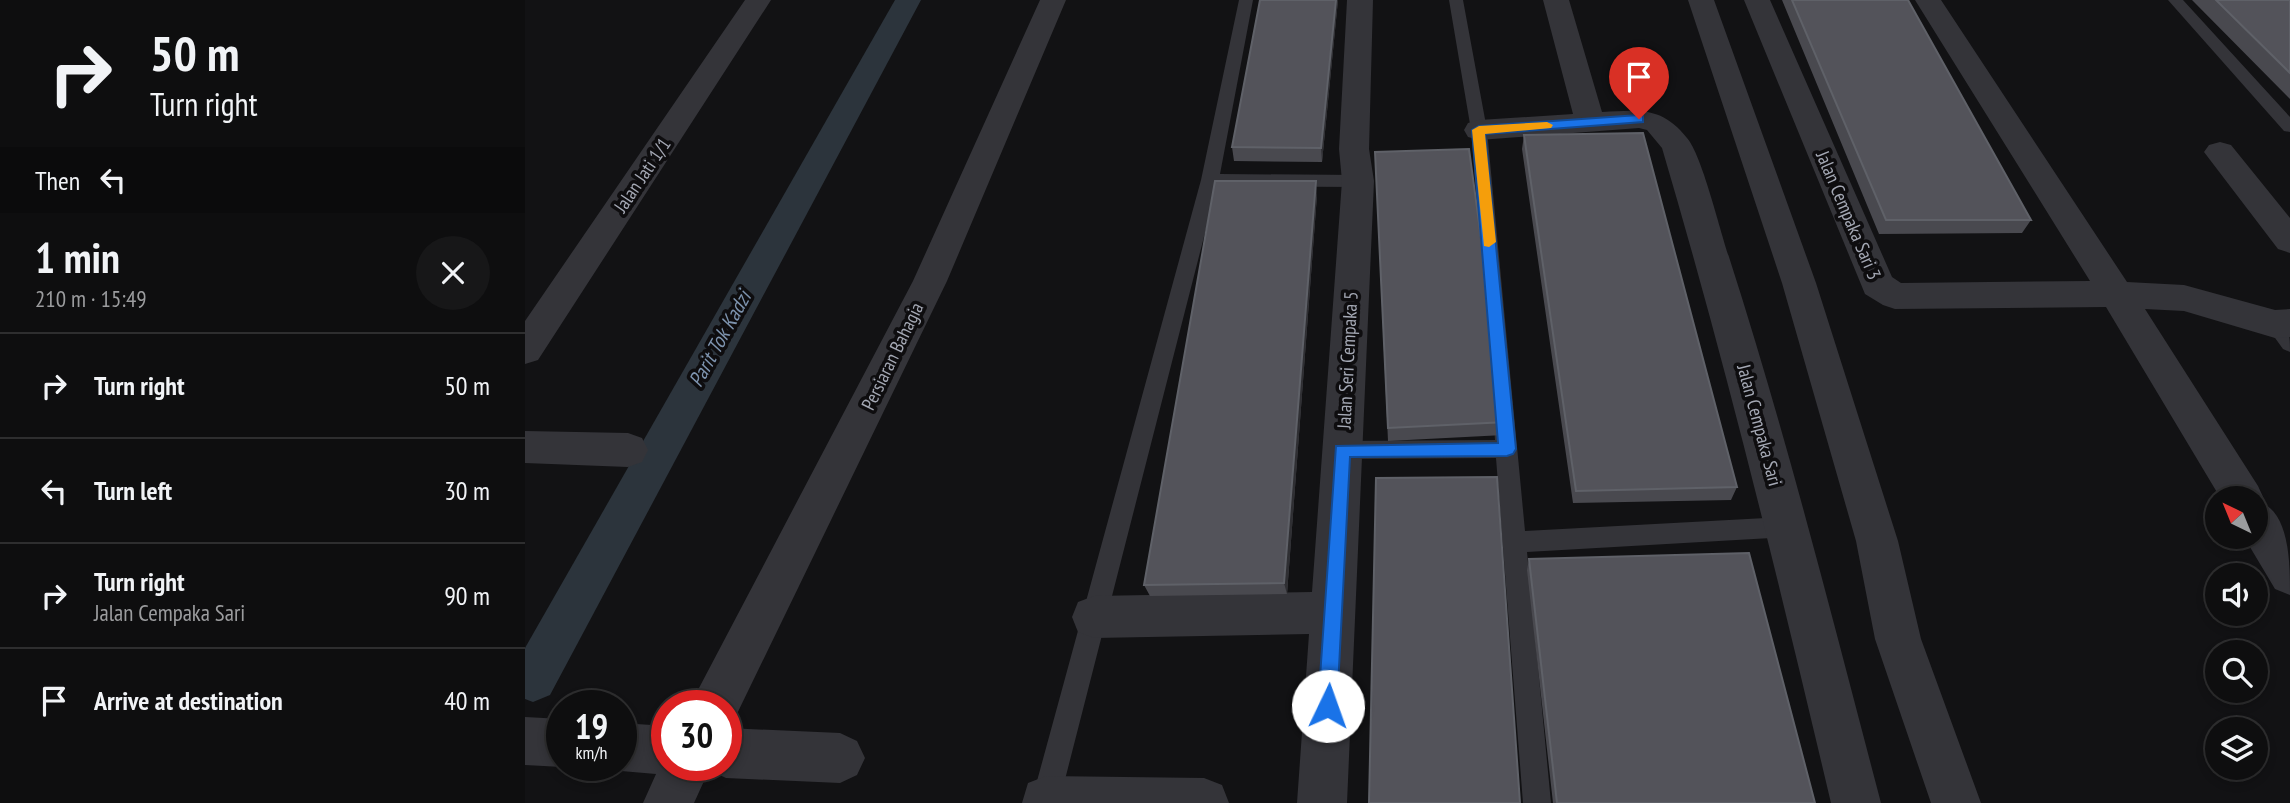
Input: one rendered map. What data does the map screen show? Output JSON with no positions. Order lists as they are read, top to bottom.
{
  "streets": {
    "street": [
      "Jalan Jati 1/1",
      "Jalan Cempaka Sari 3",
      "Persiaran Bahagia",
      "Jalan Seri Cempaka 5",
      "Jalan Cempaka Sari"
    ]
  },
  "water": ["Parit Tok Kadzi"],
  "north": "top left",
  "page": {
    "turn": ["50 m", "Turn right"],
    "then": "Then",
    "heading": ["1 min", "210 m · 15:49"],
    "list": [
      {
        "name": "Turn right",
        "value": "50 m"
      },
      {
        "name": "Turn left",
        "value": "30 m"
      },
      {
        "name": "Turn right",
        "note": "Jalan Cempaka Sari",
        "value": "90 m"
      },
      {
        "name": "Arrive at destination",
        "value": "40 m"
      }
    ],
    "speed": "19 km/h",
    "limit": "30"
  }
}
